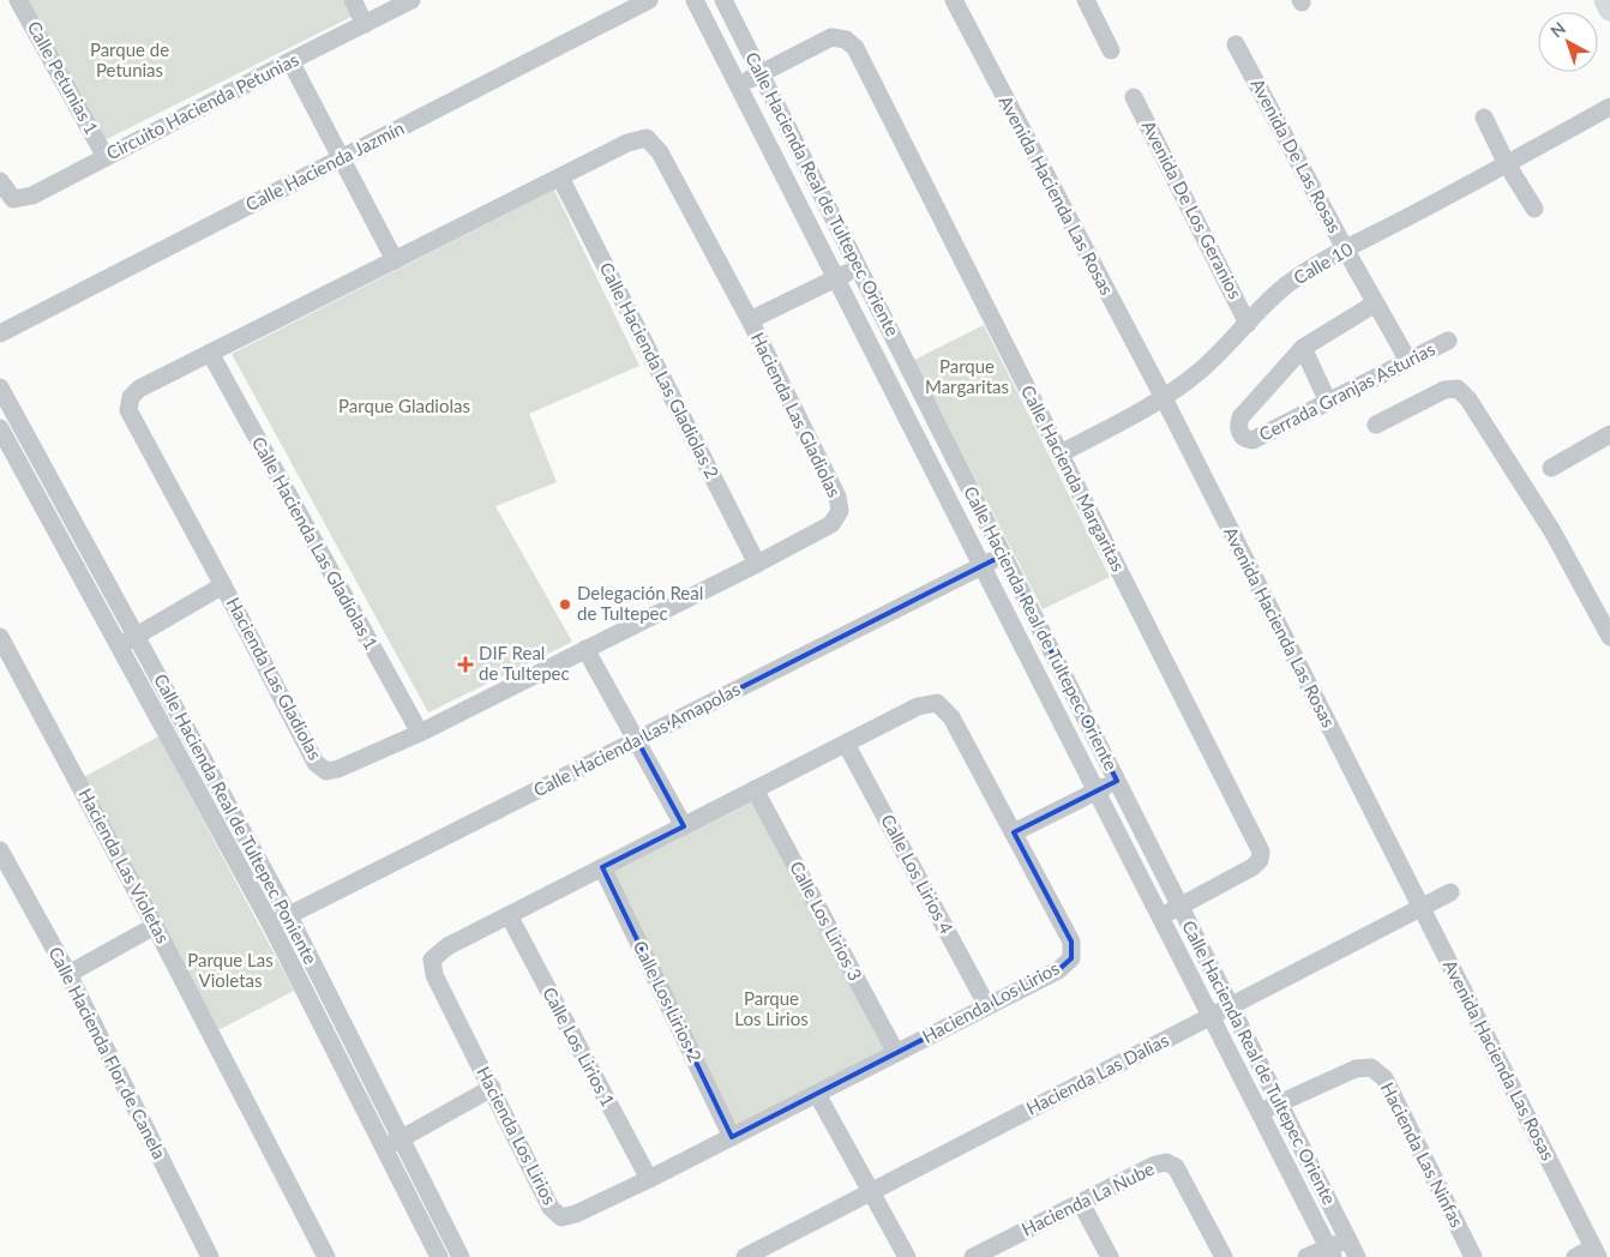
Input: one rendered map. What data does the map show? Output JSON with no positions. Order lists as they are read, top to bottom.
{
  "streets": {
    "street": [
      "Calle Petunias 1",
      "Circuito Hacienda Petunias",
      "Avenida De Las Rosas",
      "Calle Hacienda Jazmín",
      "Calle Hacienda Real de Tultepec Oriente",
      "Avenida Hacienda Las Rosas",
      "Avenida De Los Geranios",
      "Calle 10",
      "Calle Hacienda Las Gladiolas 2",
      "Cerrada Granjas Asturias",
      "Hacienda Las Gladiolas",
      "Calle Hacienda Margaritas",
      "Calle Hacienda Las Gladiolas 1",
      "Calle Hacienda Las Amapolas",
      "Calle Hacienda Real de Tultepec Poniente",
      "Hacienda Las Violetas",
      "Calle Los Lirios 4",
      "Calle Los Lirios 3",
      "Calle Los Lirios 2",
      "Hacienda Los Lirios",
      "Calle Los Lirios 1",
      "Calle Hacienda Flor de Canela",
      "Hacienda Las Dalias",
      "Hacienda Las Ninfas",
      "Hacienda La Nube"
    ]
  },
  "crossings": [
    ["Calle Petunias 1", "Circuito Hacienda Petunias"],
    ["Avenida De Las Rosas", "Calle 10"],
    ["Avenida De Las Rosas", "Cerrada Granjas Asturias"],
    ["Calle Hacienda Real de Tultepec Oriente", "Calle Hacienda Margaritas"],
    ["Calle Hacienda Real de Tultepec Oriente", "Calle Hacienda Las Amapolas"],
    ["Calle Hacienda Real de Tultepec Oriente", "Hacienda Las Dalias"],
    ["Calle Hacienda Real de Tultepec Oriente", "Hacienda Las Ninfas"],
    ["Avenida Hacienda Las Rosas", "Calle 10"],
    ["Avenida Hacienda Las Rosas", "Hacienda Las Dalias"],
    ["Avenida De Los Geranios", "Calle 10"],
    ["Calle 10", "Calle Hacienda Margaritas"],
    ["Calle Hacienda Las Gladiolas 2", "Hacienda Las Gladiolas"],
    ["Hacienda Las Gladiolas", "Calle Hacienda Las Gladiolas 1"],
    ["Calle Hacienda Las Amapolas", "Calle Hacienda Real de Tultepec Poniente"],
    ["Calle Los Lirios 4", "Hacienda Los Lirios"],
    ["Calle Los Lirios 3", "Hacienda Los Lirios"],
    ["Calle Los Lirios 2", "Hacienda Los Lirios"],
    ["Hacienda Los Lirios", "Calle Los Lirios 1"]
  ],
  "parks": [
    "Parque de Petunias",
    "Parque Margaritas",
    "Parque Gladiolas",
    "Parque Las Violetas",
    "Parque Los Lirios"
  ],
  "places": {
    "other": ["Delegación Real de Tultepec"],
    "health": ["DIF Real de Tultepec"]
  },
  "north": "top left"
}
